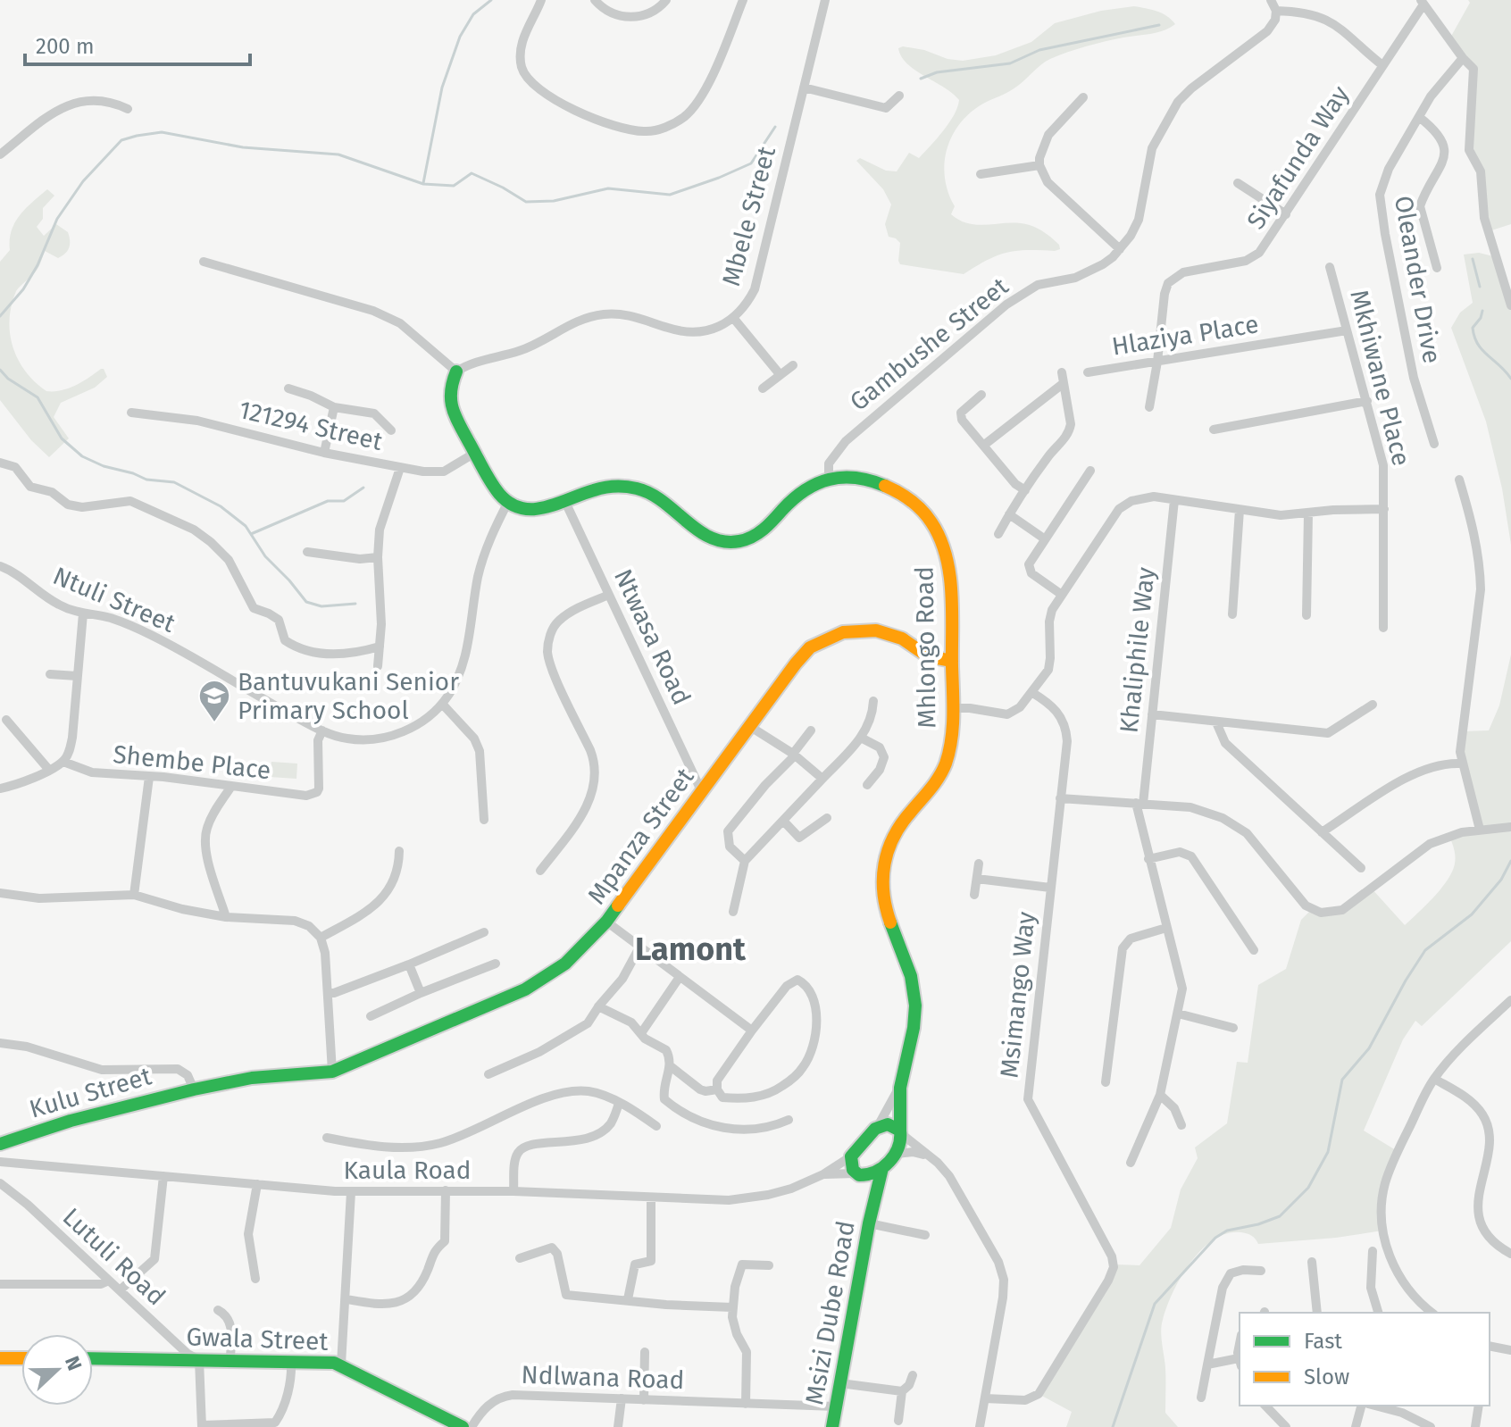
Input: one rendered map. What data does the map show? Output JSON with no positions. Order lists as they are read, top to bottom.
{
  "streets": {
    "street": [
      "Siyafunda Way",
      "Mbele Street",
      "Oleander Drive",
      "Hlaziya Place",
      "Gambushe Street",
      "Mkhiwane Place",
      "121294 Street",
      "Ntuli Street",
      "Ntwasa Road",
      "Mhlongo Road",
      "Khaliphile Way",
      "Shembe Place",
      "Mpanza Street",
      "Msimango Way",
      "Kulu Street",
      "Kaula Road",
      "Lutuli Road",
      "Msizi Dube Road",
      "Gwala Street",
      "Ndlwana Road"
    ]
  },
  "crossings": [
    ["Siyafunda Way", "Hlaziya Place"],
    ["Hlaziya Place", "Mkhiwane Place"],
    ["Gambushe Street", "Mhlongo Road"],
    ["Ntuli Street", "Shembe Place"],
    ["Ntwasa Road", "Mpanza Street"],
    ["Mhlongo Road", "Mpanza Street"],
    ["Mpanza Street", "Kulu Street"],
    ["Kaula Road", "Msizi Dube Road"],
    ["Lutuli Road", "Gwala Street"],
    ["Msizi Dube Road", "Ndlwana Road"]
  ],
  "districts": ["Lamont"],
  "places": {
    "school or university": ["Bantuvukani Senior Primary School"]
  },
  "legend": ["Fast", "Slow"],
  "scale_bar": "200 m",
  "north": "right"
}
